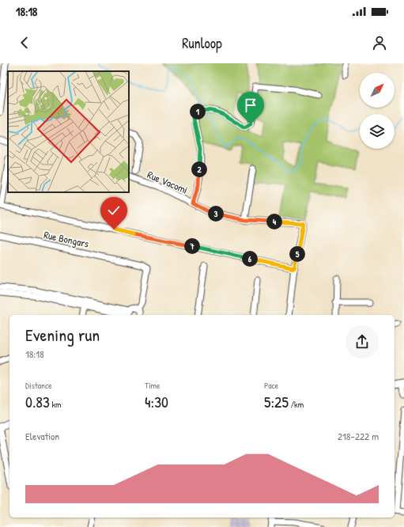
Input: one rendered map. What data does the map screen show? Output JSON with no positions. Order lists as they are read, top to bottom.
{
  "streets": {
    "street": ["Rue Vacomi", "Rue Bongars"]
  },
  "north": "top right",
  "page": {
    "status": "18:18",
    "header": "Runloop",
    "pins": [
      "1",
      "2",
      "3",
      "4",
      "7",
      "5",
      "6"
    ],
    "heading": ["Evening run", "18:18"],
    "stats": [
      ["Distance", "0.83 km"],
      ["Time", "4:30"],
      ["Pace", "5:25 /km"]
    ],
    "chart": ["Elevation", "218–222 m"]
  }
}
